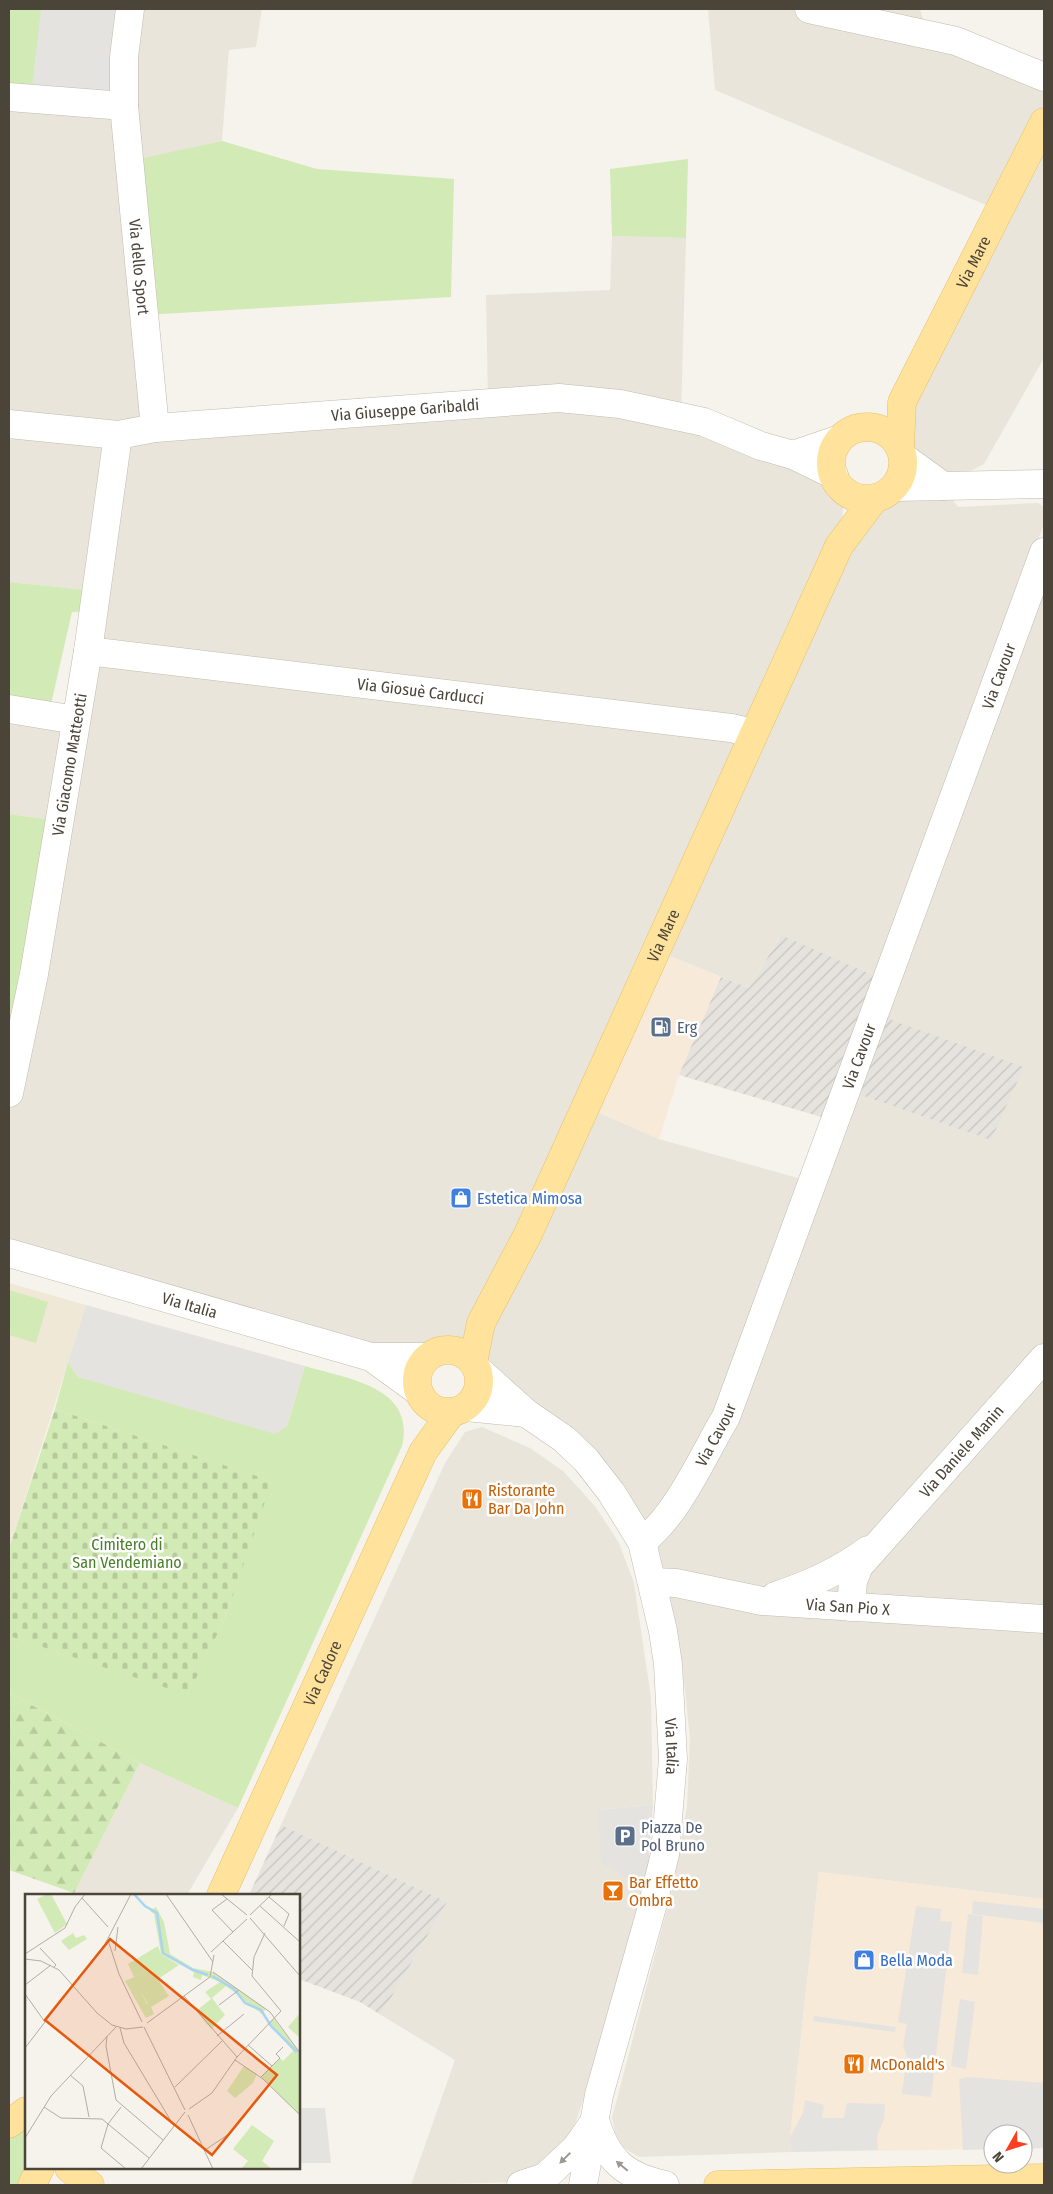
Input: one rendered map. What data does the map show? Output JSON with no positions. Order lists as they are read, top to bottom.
{
  "streets": {
    "main road": ["Via Mare", "Via Cadore"],
    "street": [
      "Via dello Sport",
      "Via Giuseppe Garibaldi",
      "Via Cavour",
      "Via Giosuè Carducci",
      "Via Giacomo Matteotti",
      "Via Italia",
      "Via Daniele Manin",
      "Via San Pio X"
    ]
  },
  "crossings": [
    ["Via Mare", "Via Giuseppe Garibaldi"],
    ["Via Mare", "Via Giosuè Carducci"],
    ["Via Mare", "Via Italia"],
    ["Via Mare", "Via Cadore"],
    ["Via dello Sport", "Via Giuseppe Garibaldi"],
    ["Via Giuseppe Garibaldi", "Via Giacomo Matteotti"],
    ["Via Cavour", "Via Italia"],
    ["Via Giosuè Carducci", "Via Giacomo Matteotti"],
    ["Via Italia", "Via San Pio X"],
    ["Via Italia", "Via Cadore"],
    ["Via Daniele Manin", "Via San Pio X"]
  ],
  "parks": ["Cimitero di San Vendemiano"],
  "places": {
    "fuel station": ["Erg"],
    "shop": ["Estetica Mimosa", "Bella Moda"],
    "restaurant": ["Ristorante Bar Da John", "McDonald's"],
    "parking": ["Piazza De Pol Bruno"],
    "bar": ["Bar Effetto Ombra"]
  },
  "north": "bottom left"
}
